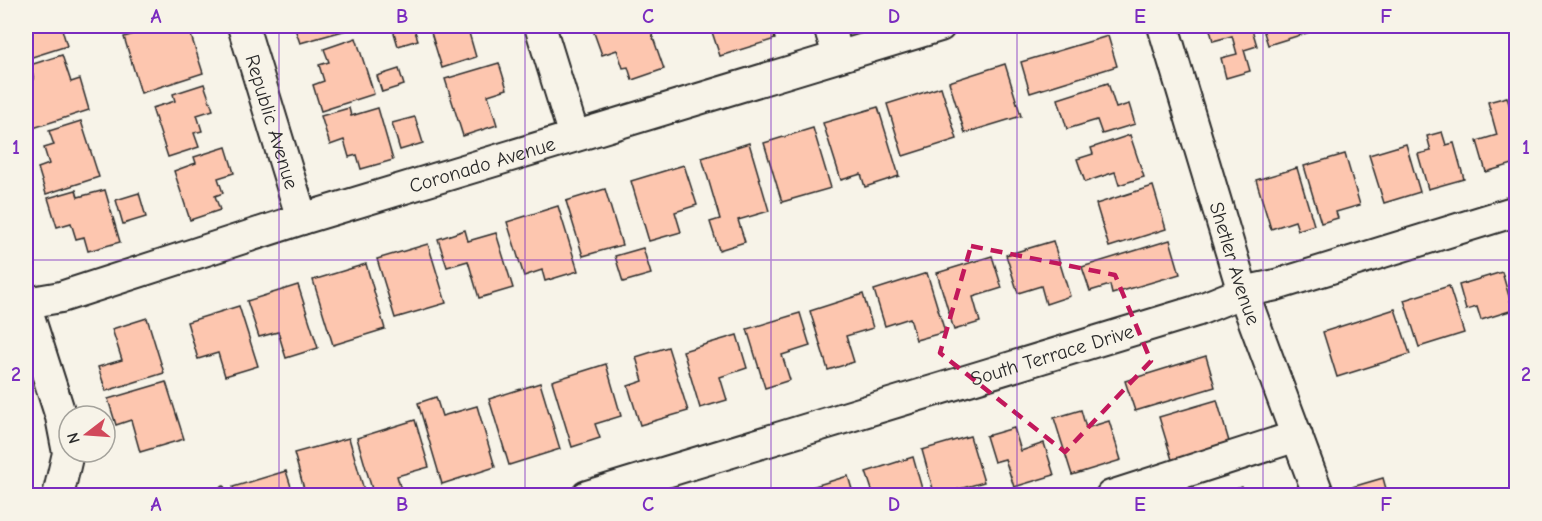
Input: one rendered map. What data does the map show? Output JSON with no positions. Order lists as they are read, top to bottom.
{
  "streets": {
    "street": [
      "Republic Avenue",
      "Coronado Avenue",
      "Shetler Avenue",
      "South Terrace Drive"
    ]
  },
  "crossings": [
    ["Republic Avenue", "Coronado Avenue"],
    ["Shetler Avenue", "South Terrace Drive"]
  ],
  "north": "left",
  "grid": {
    "columns": [
      "A",
      "B",
      "C",
      "D",
      "E",
      "F"
    ],
    "rows": ["1", "2"]
  }
}
